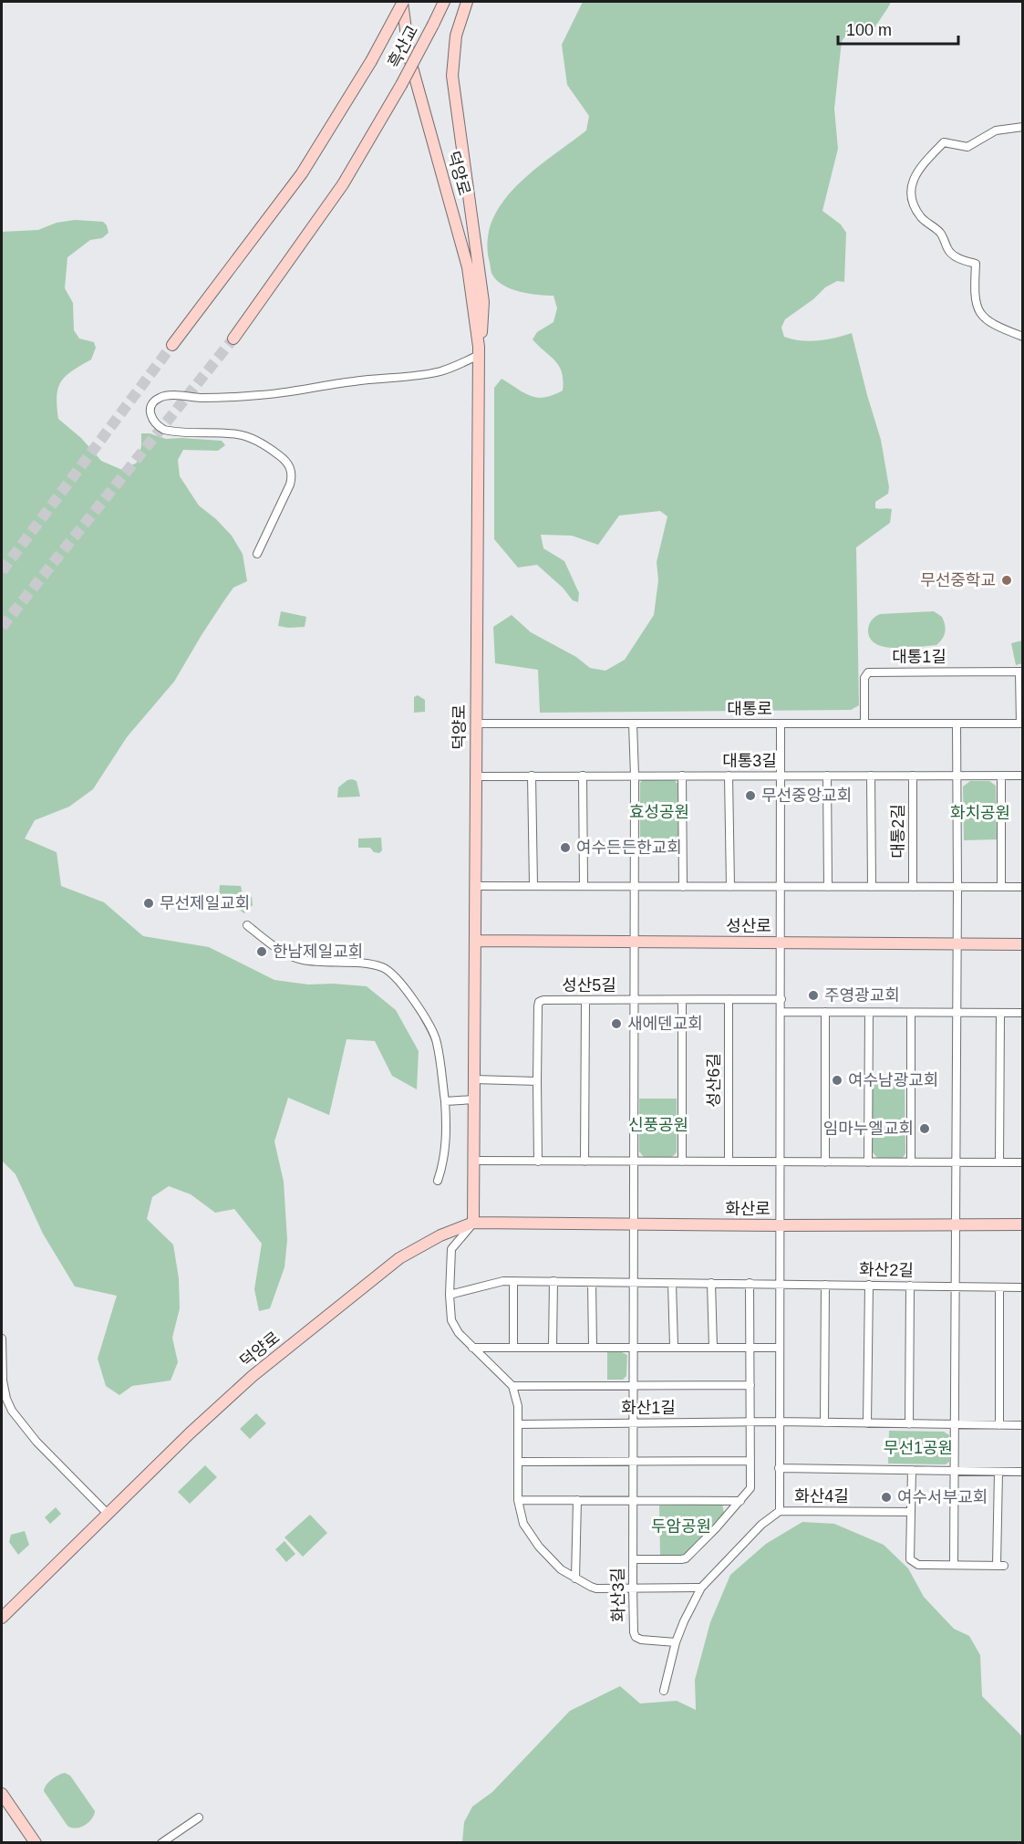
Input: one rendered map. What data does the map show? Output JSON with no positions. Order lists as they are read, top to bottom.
{
  "streets": {
    "street": [
      "흑산교",
      "덕양로",
      "대통1길",
      "대통로",
      "대통3길",
      "대통2길",
      "성산로",
      "성산5길",
      "성산6길",
      "화산로",
      "화산2길",
      "화산1길",
      "화산4길",
      "화산3길"
    ]
  },
  "crossings": [
    ["흑산교", "덕양로"],
    ["덕양로", "대통로"],
    ["덕양로", "대통3길"],
    ["덕양로", "성산로"],
    ["덕양로", "화산로"],
    ["대통1길", "대통로"],
    ["대통3길", "대통2길"],
    ["성산5길", "성산6길"],
    ["화산로", "화산3길"],
    ["화산2길", "화산3길"],
    ["화산1길", "화산3길"],
    ["화산4길", "화산3길"]
  ],
  "parks": [
    "효성공원",
    "화치공원",
    "신풍공원",
    "무선1공원",
    "두암공원"
  ],
  "places": [
    "무선중학교",
    "무선중앙교회",
    "여수든든한교회",
    "무선제일교회",
    "한남제일교회",
    "주영광교회",
    "새에덴교회",
    "여수남광교회",
    "임마누엘교회",
    "여수서부교회"
  ],
  "scale_bar": "100 m"
}
